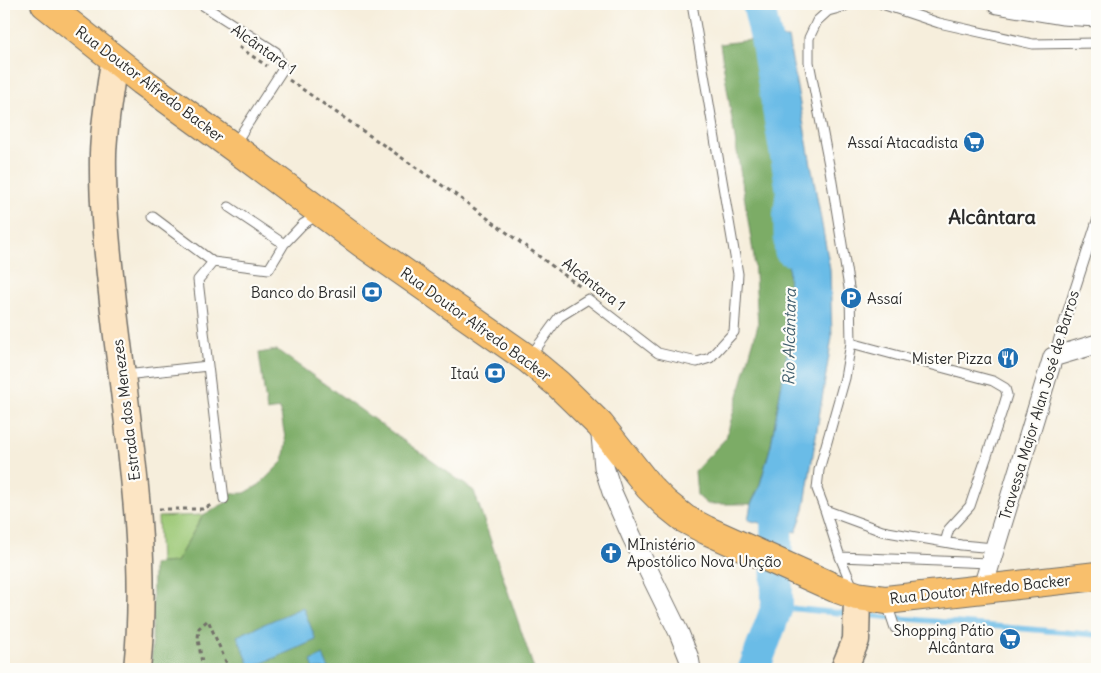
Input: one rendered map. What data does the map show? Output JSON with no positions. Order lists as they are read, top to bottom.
{
  "streets": {
    "main road": ["Rua Doutor Alfredo Backer", "Estrada dos Menezes"],
    "street": ["Travessa Major Alan José de Barros"],
    "path": ["Alcântara 1"]
  },
  "crossings": [
    ["Rua Doutor Alfredo Backer", "Travessa Major Alan José de Barros"],
    ["Rua Doutor Alfredo Backer", "Estrada dos Menezes"]
  ],
  "districts": ["Alcântara"],
  "water": ["Rio Alcântara"],
  "places": {
    "supermarket": ["Assaí Atacadista", "Shopping Pátio Alcântara"],
    "bank": ["Banco do Brasil", "Itaú"],
    "parking": ["Assaí"],
    "restaurant": ["Mister Pizza"],
    "church": ["MInistério Apostólico Nova Unção"]
  }
}
